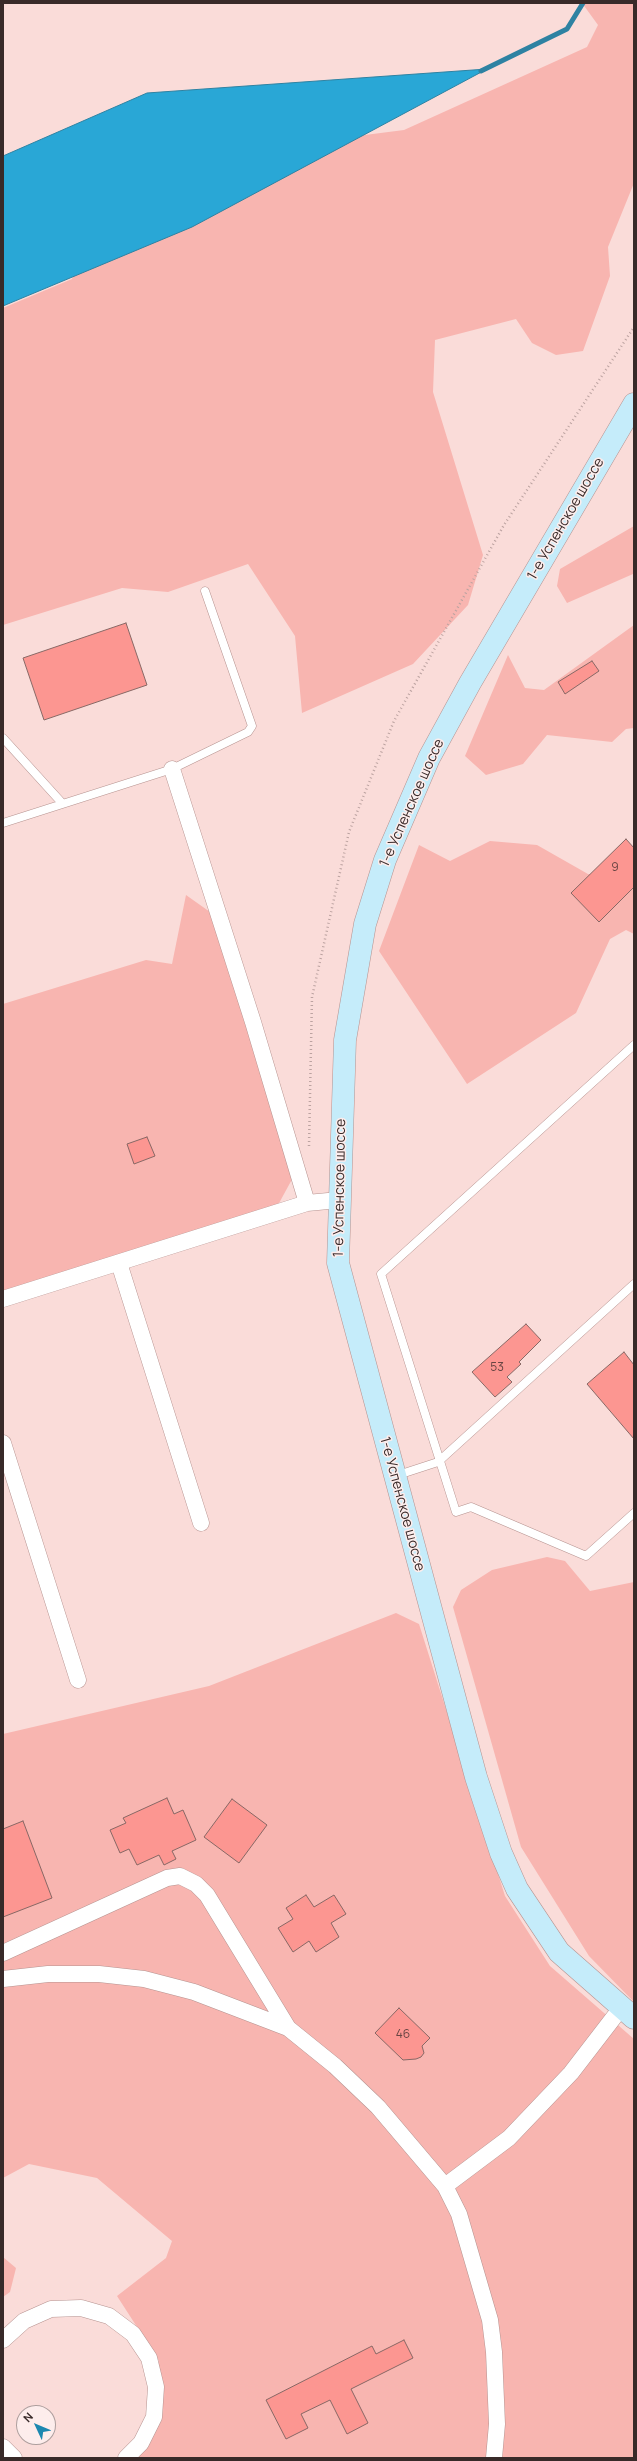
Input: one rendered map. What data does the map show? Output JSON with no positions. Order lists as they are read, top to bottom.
{
  "streets": {
    "main road": ["1-е Успенское шоссе"]
  },
  "house_numbers": ["9", "53", "46"],
  "north": "top left"
}
